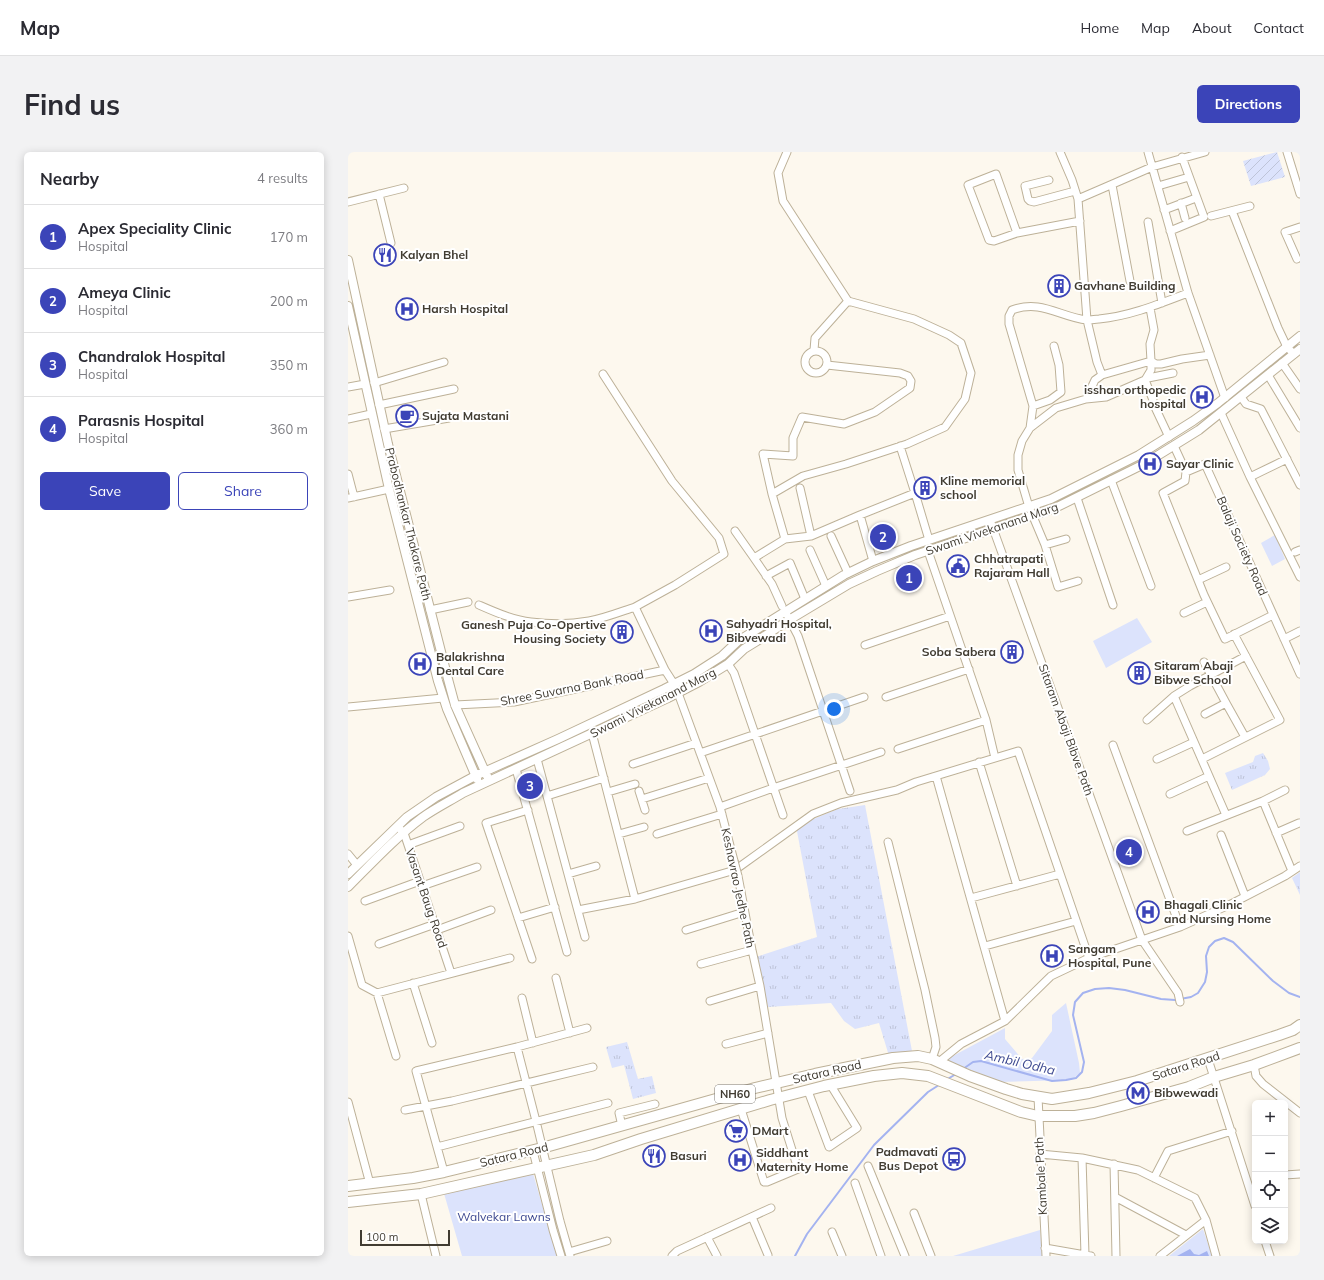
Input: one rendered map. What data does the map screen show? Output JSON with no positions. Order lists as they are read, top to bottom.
{
  "streets": {
    "highway": ["Satara Road", "NH60"],
    "main road": ["Prabodhankar Thakare Path", "Swami Vivekanand Marg"],
    "street": [
      "Balaji Society Road",
      "Shree Suvarna Bank Road",
      "Sitaram Abaji Bibve Path",
      "Keshavrao Jedhe Path",
      "Vasant Baug Road",
      "Kambale Path"
    ]
  },
  "crossings": [
    ["Prabodhankar Thakare Path", "Swami Vivekanand Marg"],
    ["Prabodhankar Thakare Path", "Shree Suvarna Bank Road"],
    ["Swami Vivekanand Marg", "Sitaram Abaji Bibve Path"],
    ["Swami Vivekanand Marg", "Keshavrao Jedhe Path"],
    ["Swami Vivekanand Marg", "Vasant Baug Road"],
    ["Shree Suvarna Bank Road", "Keshavrao Jedhe Path"],
    ["Keshavrao Jedhe Path", "Satara Road"],
    ["Satara Road", "Kambale Path"]
  ],
  "water": ["Ambil Odha"],
  "parks": ["Walvekar Lawns"],
  "places": {
    "restaurant": ["Kalyan Bhel", "Basuri"],
    "building": [
      "Gavhane Building",
      "Kline memorial school",
      "Ganesh Puja Co-Opertive Housing Society",
      "Soba Sabera",
      "Sitaram Abaji Bibwe School"
    ],
    "hospital": [
      "Harsh Hospital",
      "isshan orthopedic hospital",
      "Sayar Clinic",
      "Sahyadri Hospital, Bibvewadi",
      "Balakrishna Dental Care",
      "Bhagali Clinic and Nursing Home",
      "Sangam Hospital, Pune",
      "Siddhant Maternity Home"
    ],
    "cafe": ["Sujata Mastani"],
    "public building": ["Chhatrapati Rajaram Hall"],
    "metro station": ["Bibwewadi"],
    "supermarket": ["DMart"],
    "bus stop": ["Padmavati Bus Depot"]
  },
  "scale_bar": "100 m",
  "page": {
    "header": "Map",
    "nav": [
      "Home",
      "Map",
      "About",
      "Contact"
    ],
    "buttons": [
      "Directions",
      ["Save", "Share"]
    ],
    "title": "Find us",
    "heading": ["Nearby", "4 results"],
    "list": [
      {
        "mark": "1",
        "name": "Apex Speciality Clinic",
        "note": "Hospital",
        "value": "170 m"
      },
      {
        "mark": "2",
        "name": "Ameya Clinic",
        "note": "Hospital",
        "value": "200 m"
      },
      {
        "mark": "3",
        "name": "Chandralok Hospital",
        "note": "Hospital",
        "value": "350 m"
      },
      {
        "mark": "4",
        "name": "Parasnis Hospital",
        "note": "Hospital",
        "value": "360 m"
      }
    ],
    "pins": [
      "2",
      "1",
      "3",
      "4"
    ],
    "map_buttons": ["+", "−"],
    "scale": "100 m"
  }
}
